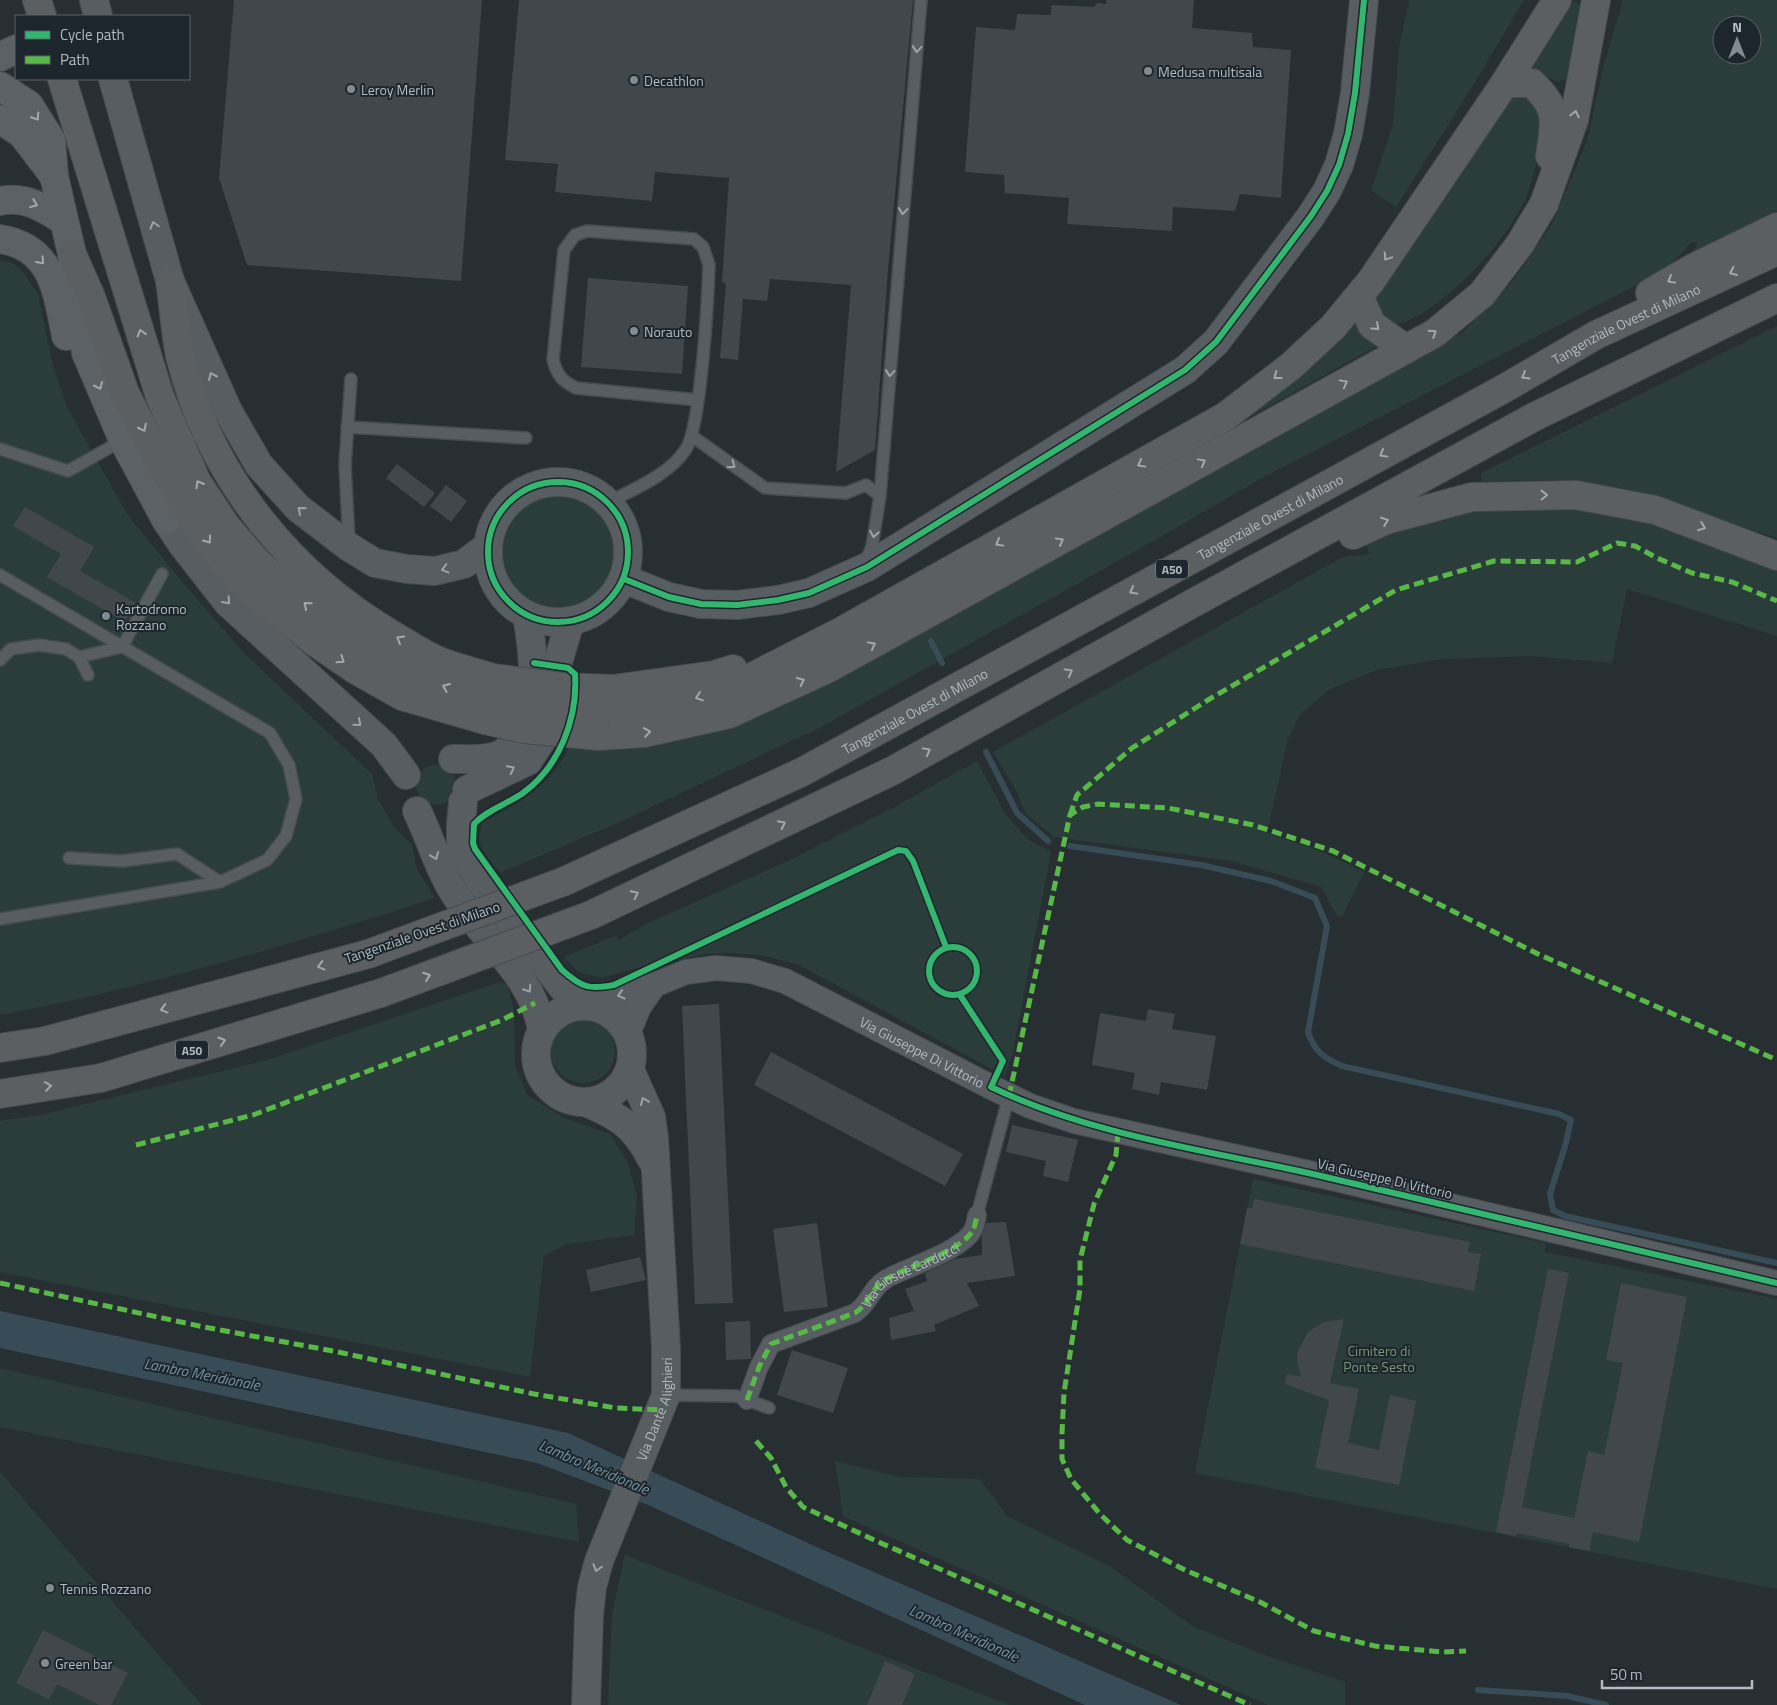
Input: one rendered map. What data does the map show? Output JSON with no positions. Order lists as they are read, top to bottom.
{
  "streets": {
    "highway": ["Tangenziale Ovest di Milano", "A50"],
    "street": ["Via Giuseppe Di Vittorio", "Via Giosuè Carducci", "Via Dante Alighieri"]
  },
  "crossings": [
    ["Via Giuseppe Di Vittorio", "Via Giosuè Carducci"],
    ["Via Giuseppe Di Vittorio", "Via Dante Alighieri"]
  ],
  "water": ["Lambro Meridionale"],
  "parks": ["Cimitero di Ponte Sesto"],
  "places": [
    "Medusa multisala",
    "Decathlon",
    "Leroy Merlin",
    "Norauto",
    "Kartodromo Rozzano",
    "Tennis Rozzano",
    "Green bar"
  ],
  "legend": ["Cycle path", "Path"],
  "scale_bar": "50 m",
  "north": "top"
}
